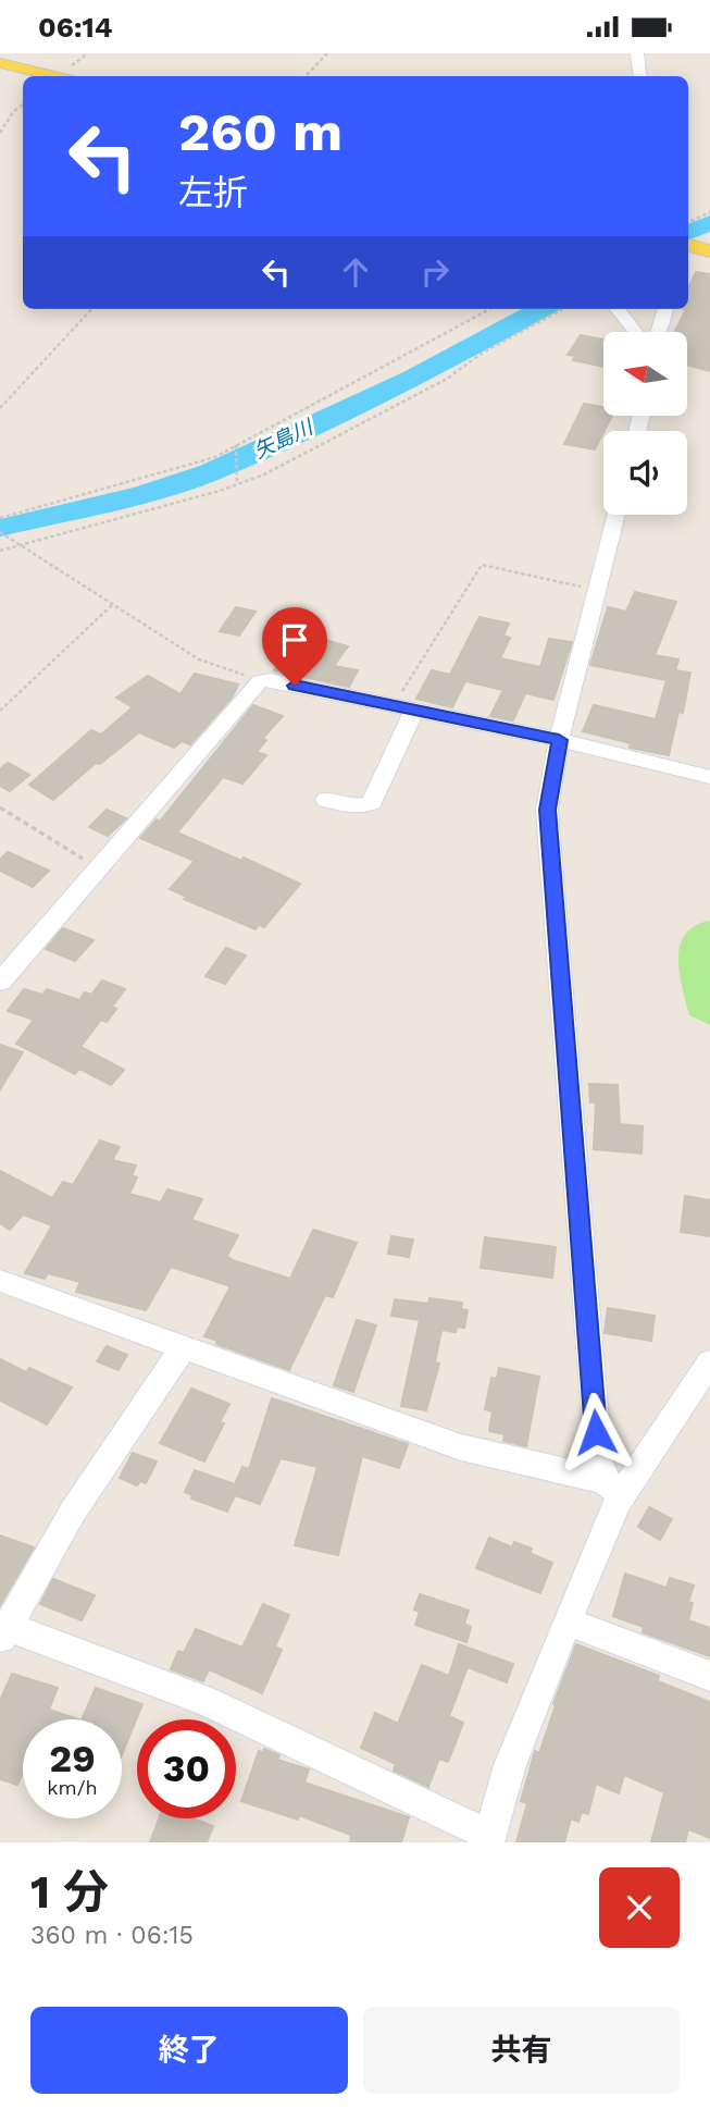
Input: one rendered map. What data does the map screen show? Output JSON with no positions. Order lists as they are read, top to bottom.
{
  "water": ["矢島川"],
  "north": "left",
  "page": {
    "status": "06:14",
    "turn": ["260 m", "左折"],
    "speed": "29 km/h",
    "limit": "30",
    "heading": ["1 分", "360 m · 06:15"],
    "buttons": ["終了", "共有"]
  }
}
